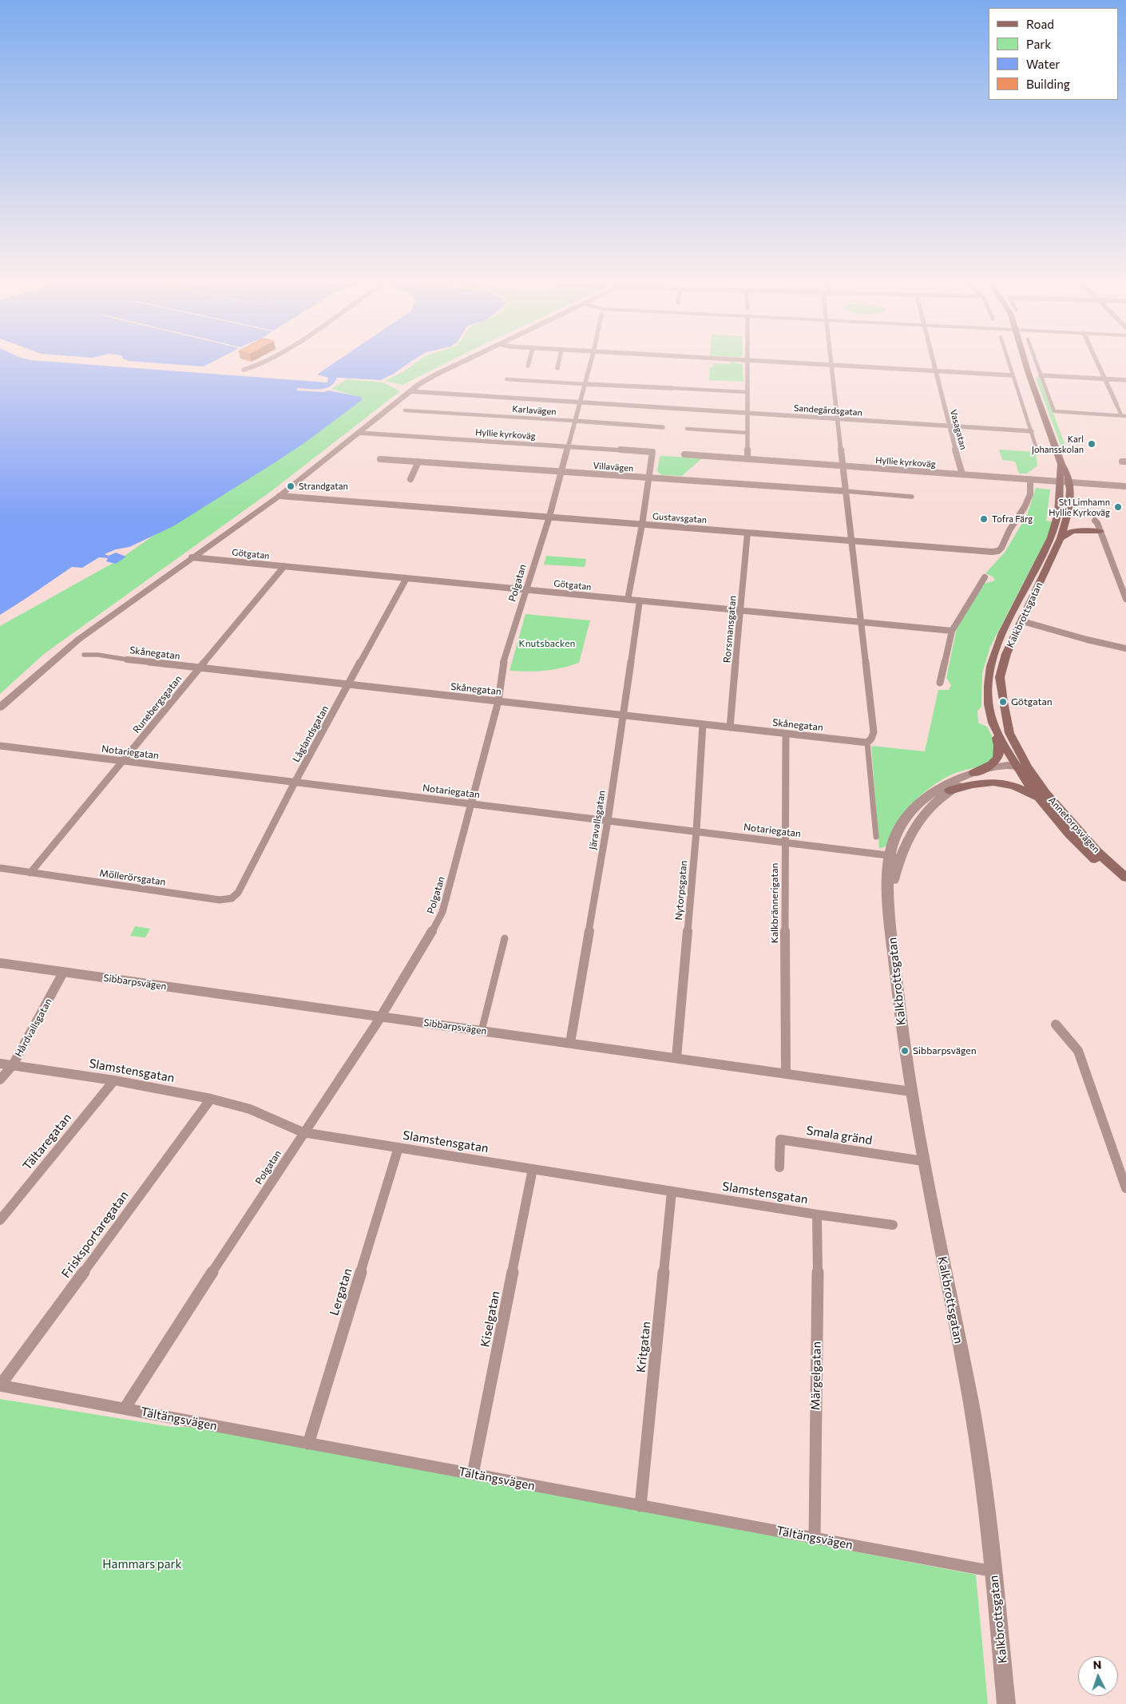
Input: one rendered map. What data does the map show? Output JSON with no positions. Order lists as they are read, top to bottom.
{
  "streets": {
    "main road": ["Kalkbrottsgatan", "Annetorpsvägen"],
    "street": [
      "Karlavägen",
      "Sandegårdsgatan",
      "Vasagatan",
      "Hyllie kyrkoväg",
      "Villavägen",
      "Gustavsgatan",
      "Götgatan",
      "Polgatan",
      "Rorsmansgatan",
      "Skånegatan",
      "Runebergsgatan",
      "Låglandsgatan",
      "Notariegatan",
      "Järavallsgatan",
      "Möllerörsgatan",
      "Nytorpsgatan",
      "Kalkbrännerigatan",
      "Sibbarpsvägen",
      "Hårdvallsgatan",
      "Slamstensgatan",
      "Smala gränd",
      "Tältaregatan",
      "Frisksportaregatan",
      "Lergatan",
      "Kiselgatan",
      "Kritgatan",
      "Märgelgatan",
      "Tältängsvägen"
    ]
  },
  "crossings": [
    ["Karlavägen", "Polgatan"],
    ["Sandegårdsgatan", "Vasagatan"],
    ["Sandegårdsgatan", "Polgatan"],
    ["Vasagatan", "Hyllie kyrkoväg"],
    ["Hyllie kyrkoväg", "Villavägen"],
    ["Hyllie kyrkoväg", "Gustavsgatan"],
    ["Hyllie kyrkoväg", "Polgatan"],
    ["Hyllie kyrkoväg", "Kalkbrottsgatan"],
    ["Villavägen", "Polgatan"],
    ["Gustavsgatan", "Polgatan"],
    ["Gustavsgatan", "Rorsmansgatan"],
    ["Götgatan", "Polgatan"],
    ["Götgatan", "Rorsmansgatan"],
    ["Götgatan", "Runebergsgatan"],
    ["Götgatan", "Låglandsgatan"],
    ["Götgatan", "Järavallsgatan"],
    ["Polgatan", "Skånegatan"],
    ["Polgatan", "Notariegatan"],
    ["Polgatan", "Sibbarpsvägen"],
    ["Polgatan", "Slamstensgatan"],
    ["Polgatan", "Tältängsvägen"],
    ["Kalkbrottsgatan", "Notariegatan"],
    ["Kalkbrottsgatan", "Annetorpsvägen"],
    ["Kalkbrottsgatan", "Sibbarpsvägen"],
    ["Kalkbrottsgatan", "Smala gränd"],
    ["Kalkbrottsgatan", "Tältängsvägen"],
    ["Rorsmansgatan", "Skånegatan"],
    ["Skånegatan", "Runebergsgatan"],
    ["Skånegatan", "Låglandsgatan"],
    ["Skånegatan", "Järavallsgatan"],
    ["Skånegatan", "Nytorpsgatan"],
    ["Skånegatan", "Kalkbrännerigatan"],
    ["Runebergsgatan", "Notariegatan"],
    ["Runebergsgatan", "Möllerörsgatan"],
    ["Låglandsgatan", "Notariegatan"],
    ["Låglandsgatan", "Möllerörsgatan"],
    ["Notariegatan", "Järavallsgatan"],
    ["Notariegatan", "Nytorpsgatan"],
    ["Notariegatan", "Kalkbrännerigatan"],
    ["Järavallsgatan", "Sibbarpsvägen"],
    ["Nytorpsgatan", "Sibbarpsvägen"],
    ["Kalkbrännerigatan", "Sibbarpsvägen"],
    ["Sibbarpsvägen", "Hårdvallsgatan"],
    ["Hårdvallsgatan", "Slamstensgatan"],
    ["Slamstensgatan", "Tältaregatan"],
    ["Slamstensgatan", "Frisksportaregatan"],
    ["Slamstensgatan", "Lergatan"],
    ["Slamstensgatan", "Kiselgatan"],
    ["Slamstensgatan", "Kritgatan"],
    ["Slamstensgatan", "Märgelgatan"],
    ["Frisksportaregatan", "Tältängsvägen"],
    ["Lergatan", "Tältängsvägen"],
    ["Kiselgatan", "Tältängsvägen"],
    ["Kritgatan", "Tältängsvägen"],
    ["Märgelgatan", "Tältängsvägen"]
  ],
  "parks": ["Knutsbacken", "Hammars park"],
  "places": [
    "Karl Johansskolan",
    "Strandgatan",
    "St1 Limhamn Hyllie Kyrkoväg",
    "Tofra Färg",
    "Götgatan",
    "Sibbarpsvägen"
  ],
  "legend": [
    "Road",
    "Park",
    "Water",
    "Building"
  ],
  "north": "top"
}
